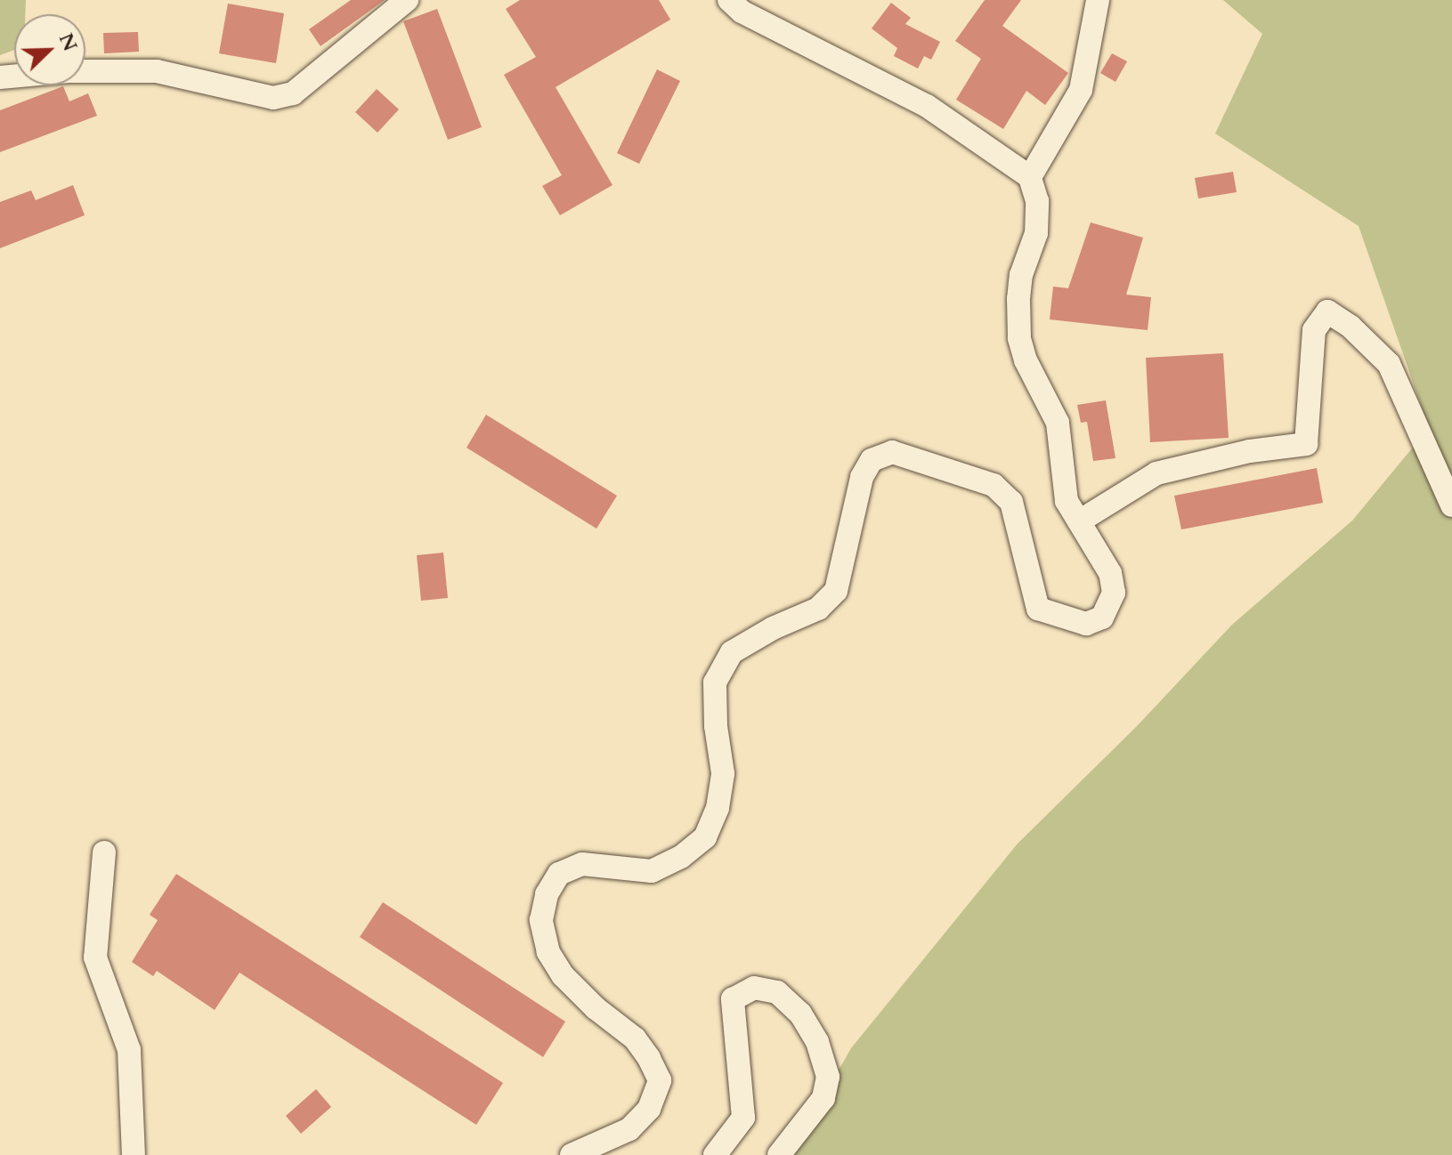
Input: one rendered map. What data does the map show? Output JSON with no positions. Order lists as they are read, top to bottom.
{
  "north": "top right"
}
